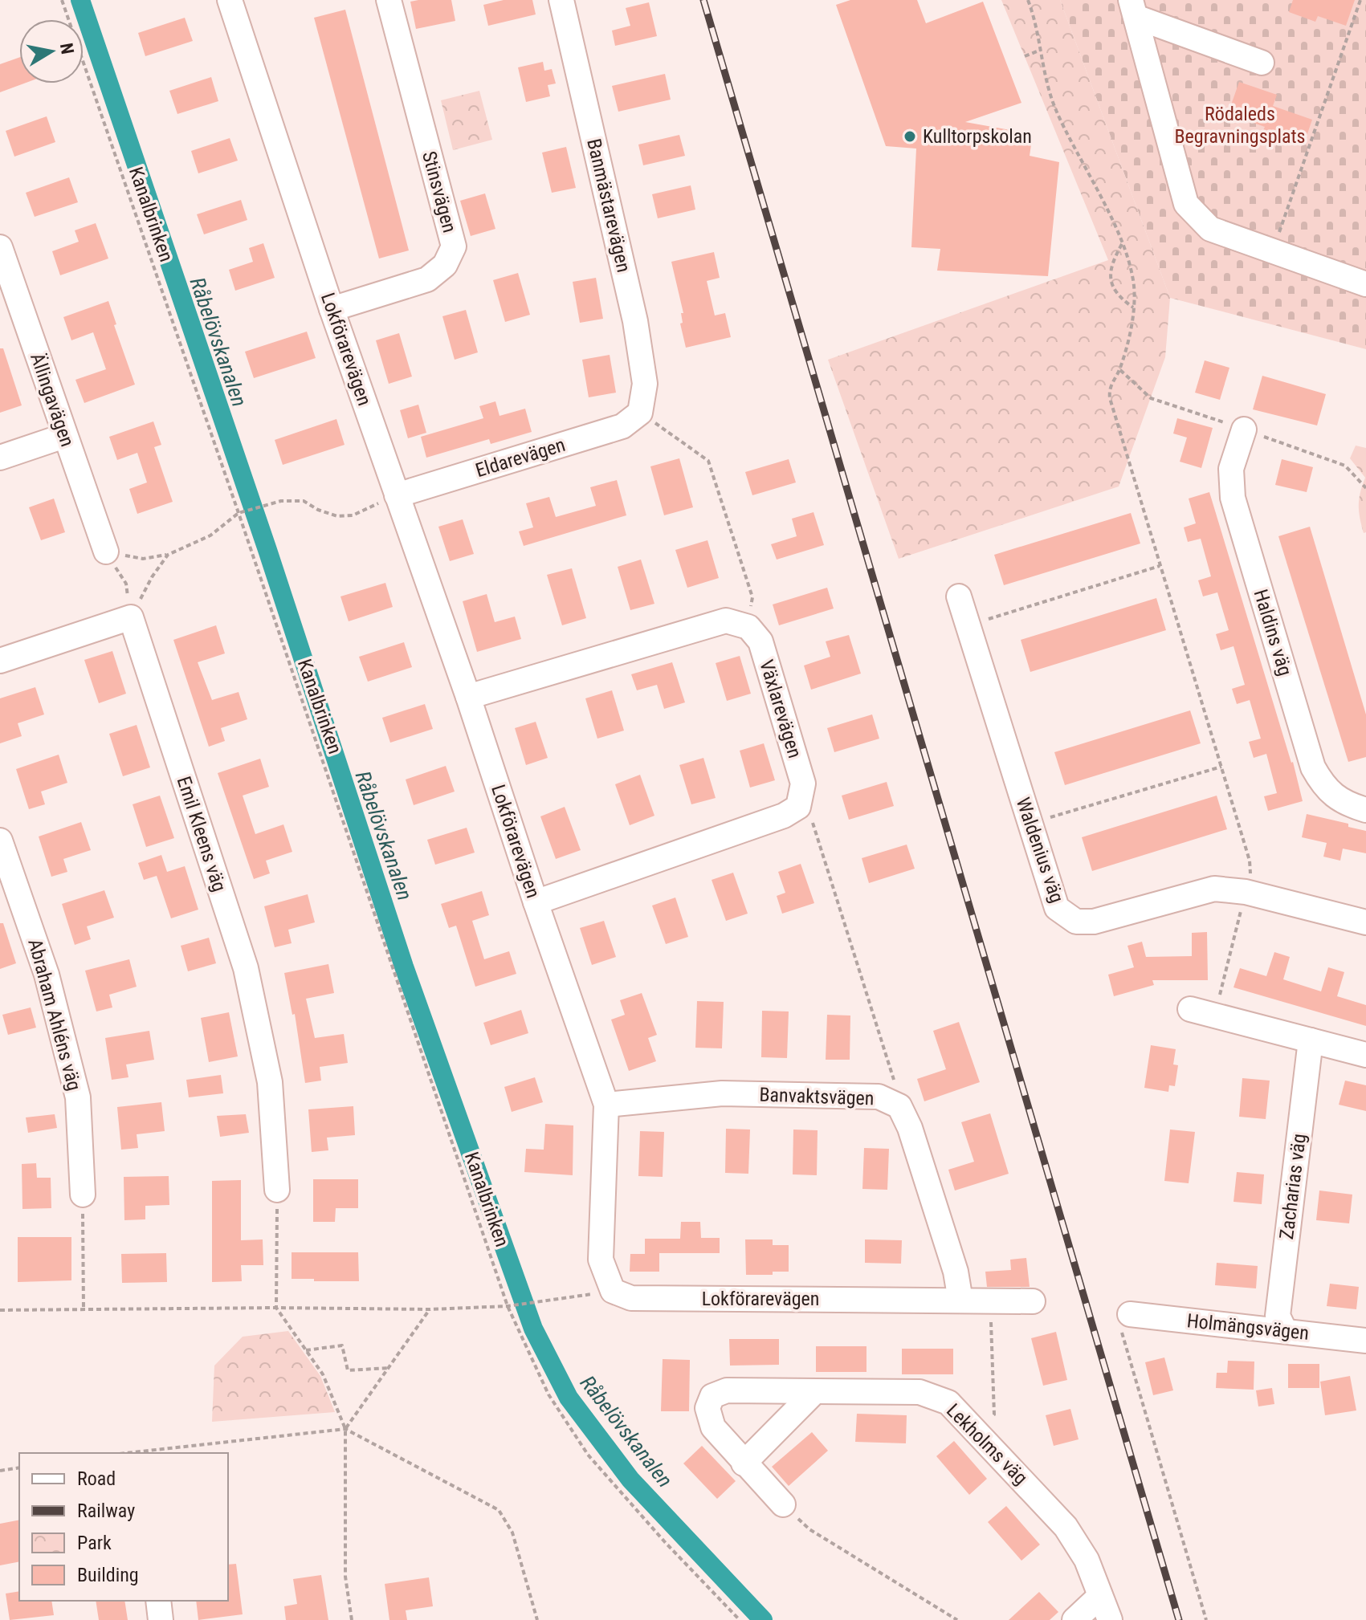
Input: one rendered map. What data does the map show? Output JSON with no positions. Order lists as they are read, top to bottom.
{
  "streets": {
    "street": [
      "Stinsvägen",
      "Banmästarevägen",
      "Lokförarevägen",
      "Ällingavägen",
      "Eldarevägen",
      "Haldins väg",
      "Växlarevägen",
      "Emil Kleens väg",
      "Waldenius väg",
      "Abraham Ahléns väg",
      "Banvaktsvägen",
      "Zacharias väg",
      "Holmängsvägen",
      "Lekholms väg"
    ],
    "path": ["Kanalbrinken"]
  },
  "crossings": [
    ["Stinsvägen", "Lokförarevägen"],
    ["Banmästarevägen", "Eldarevägen"],
    ["Lokförarevägen", "Eldarevägen"],
    ["Lokförarevägen", "Banvaktsvägen"],
    ["Zacharias väg", "Holmängsvägen"]
  ],
  "water": ["Råbelövskanalen"],
  "parks": ["Rödaleds Begravningsplats"],
  "places": ["Kulltorpskolan"],
  "legend": [
    "Road",
    "Railway",
    "Park",
    "Building"
  ],
  "north": "right"
}
